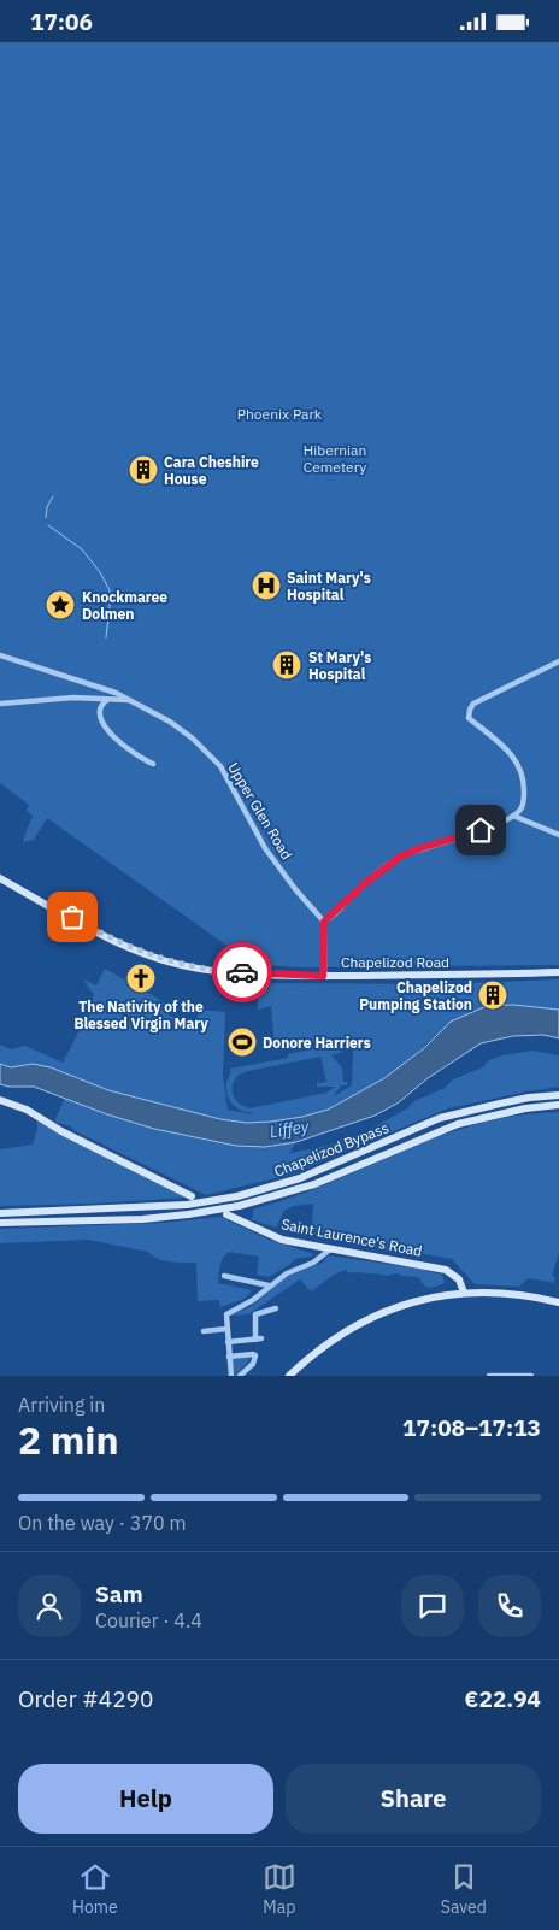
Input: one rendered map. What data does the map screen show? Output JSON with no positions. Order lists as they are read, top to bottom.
{
  "streets": {
    "main road": ["Chapelizod Road", "Chapelizod Bypass", "Saint Laurence's Road"],
    "street": ["Upper Glen Road"]
  },
  "water": ["Liffey"],
  "parks": ["Phoenix Park", "Hibernian Cemetery"],
  "places": {
    "building": ["Cara Cheshire House", "St Mary's Hospital", "Chapelizod Pumping Station"],
    "hospital": ["Saint Mary's Hospital"],
    "place": ["Knockmaree Dolmen"],
    "church": ["The Nativity of the Blessed Virgin Mary"],
    "sports": ["Donore Harriers"]
  },
  "page": {
    "status": "17:06",
    "heading": ["2 min", "Arriving in", "17:08–17:13"],
    "panel": [
      "Sam",
      "Courier · 4.4",
      "Order #4290",
      "€22.94"
    ],
    "bar": "On the way · 370 m",
    "buttons": ["Help", "Share"],
    "tabs": ["Home", "Map", "Saved"]
  }
}
